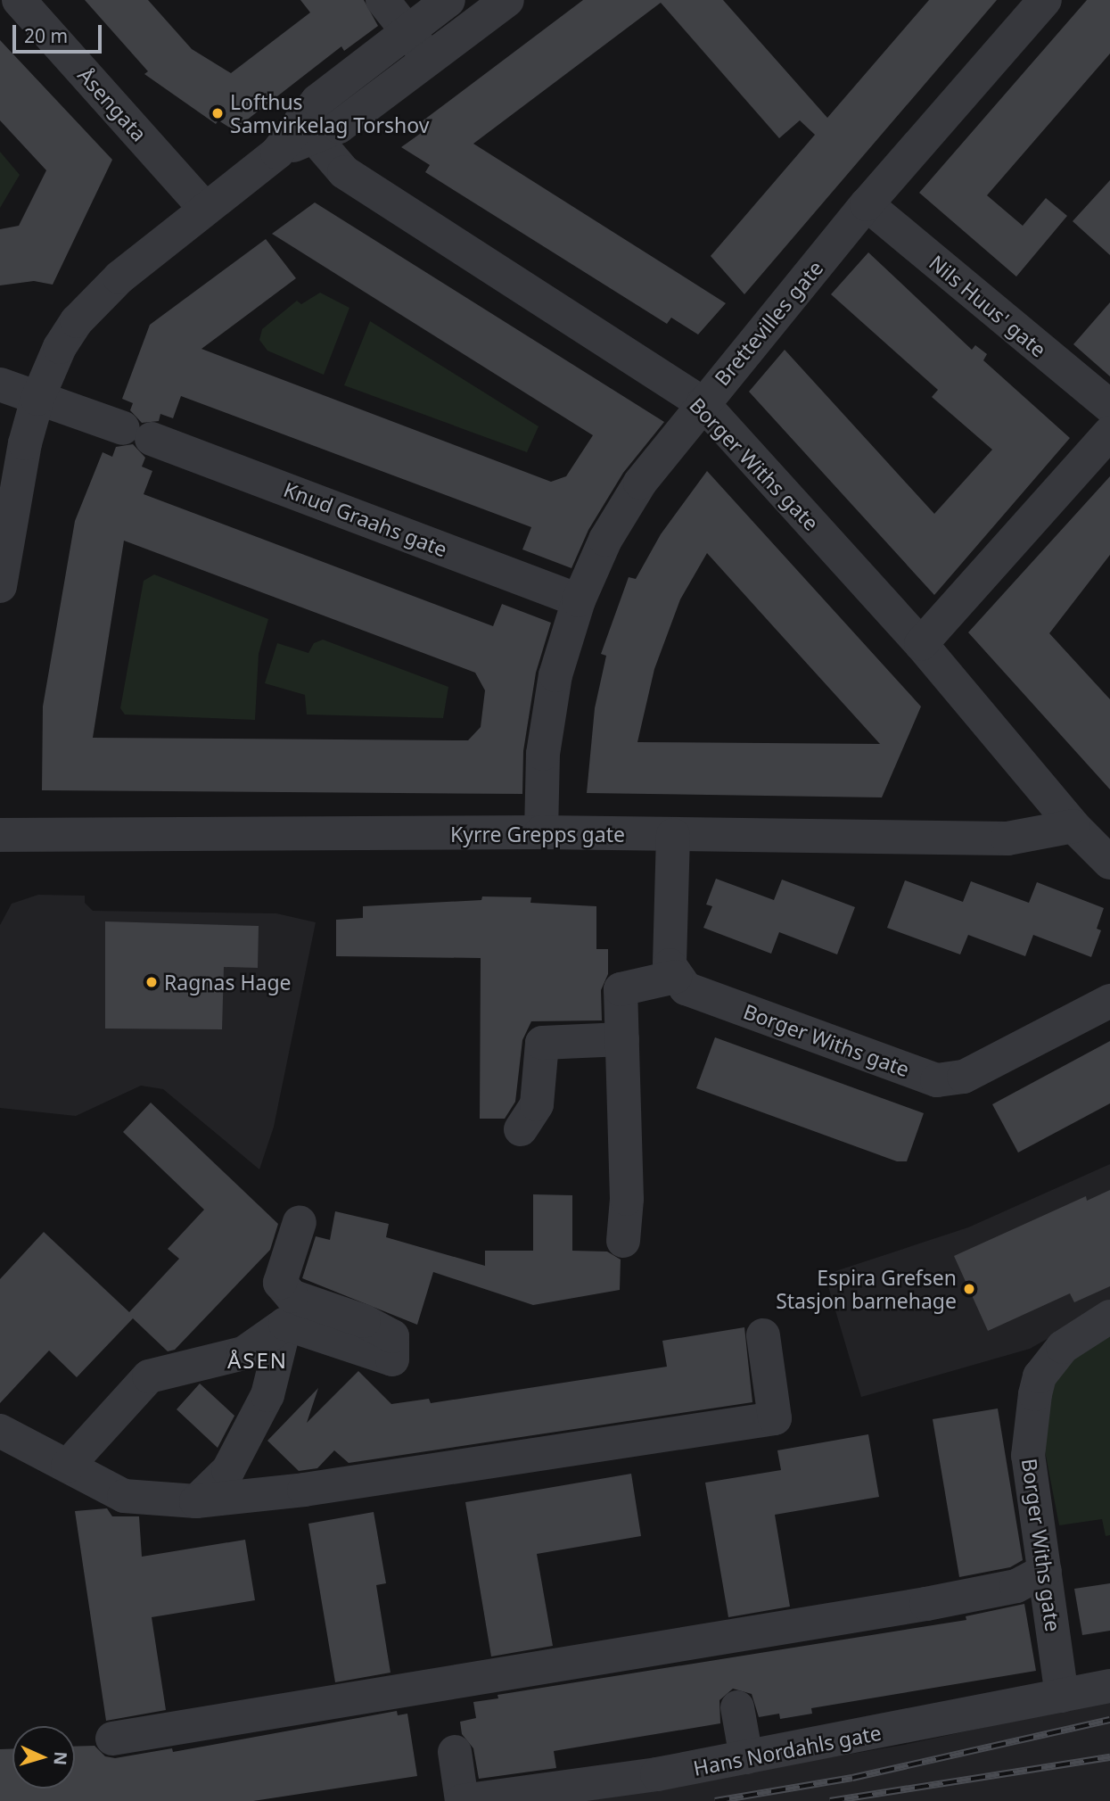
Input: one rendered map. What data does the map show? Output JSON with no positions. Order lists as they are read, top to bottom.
{
  "streets": {
    "street": [
      "Åsengata",
      "Nils Huus' gate",
      "Brettevilles gate",
      "Borger Withs gate",
      "Knud Graahs gate",
      "Kyrre Grepps gate",
      "Hans Nordahls gate"
    ]
  },
  "crossings": [
    ["Nils Huus' gate", "Brettevilles gate"],
    ["Brettevilles gate", "Borger Withs gate"],
    ["Brettevilles gate", "Knud Graahs gate"],
    ["Brettevilles gate", "Kyrre Grepps gate"],
    ["Borger Withs gate", "Kyrre Grepps gate"],
    ["Borger Withs gate", "Hans Nordahls gate"]
  ],
  "districts": ["ÅSEN"],
  "places": ["Lofthus Samvirkelag Torshov", "Ragnas Hage", "Espira Grefsen Stasjon barnehage"],
  "scale_bar": "20 m",
  "north": "right"
}
